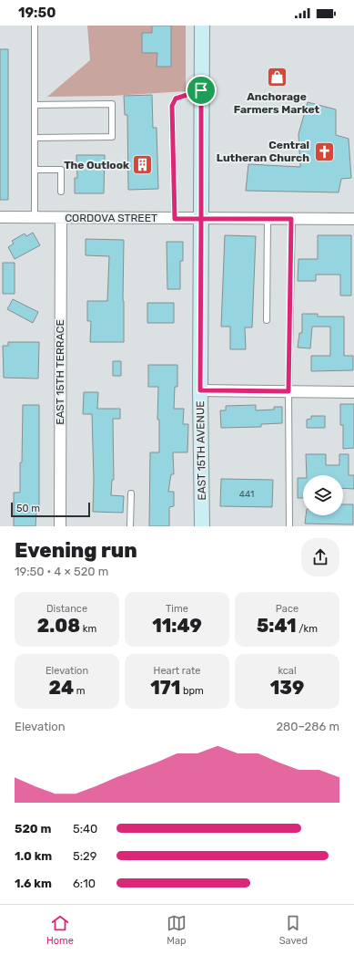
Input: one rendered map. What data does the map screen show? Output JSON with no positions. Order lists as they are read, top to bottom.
{
  "streets": {
    "main road": ["EAST 15TH AVENUE"],
    "street": ["CORDOVA STREET", "EAST 15TH TERRACE"]
  },
  "crossings": [
    ["CORDOVA STREET", "EAST 15TH TERRACE"],
    ["CORDOVA STREET", "EAST 15TH AVENUE"]
  ],
  "places": {
    "shop": ["Anchorage Farmers Market"],
    "church": ["Central Lutheran Church"],
    "building": ["The Outlook"]
  },
  "house_numbers": ["441"],
  "scale_bar": "50 m",
  "page": {
    "status": "19:50",
    "scale": "50 m",
    "heading": ["Evening run", "19:50 · 4 × 520 m"],
    "stats": [
      ["Distance", "2.08 km"],
      ["Time", "11:49"],
      ["Pace", "5:41 /km"],
      ["Elevation", "24 m"],
      ["Heart rate", "171 bpm"],
      ["kcal", "139"]
    ],
    "chart": ["Elevation", "280–286 m"],
    "list": [
      {
        "name": "520 m",
        "note": "5:40"
      },
      {
        "name": "1.0 km",
        "note": "5:29"
      },
      {
        "name": "1.6 km",
        "note": "6:10"
      }
    ],
    "tabs": ["Home", "Map", "Saved"]
  }
}
